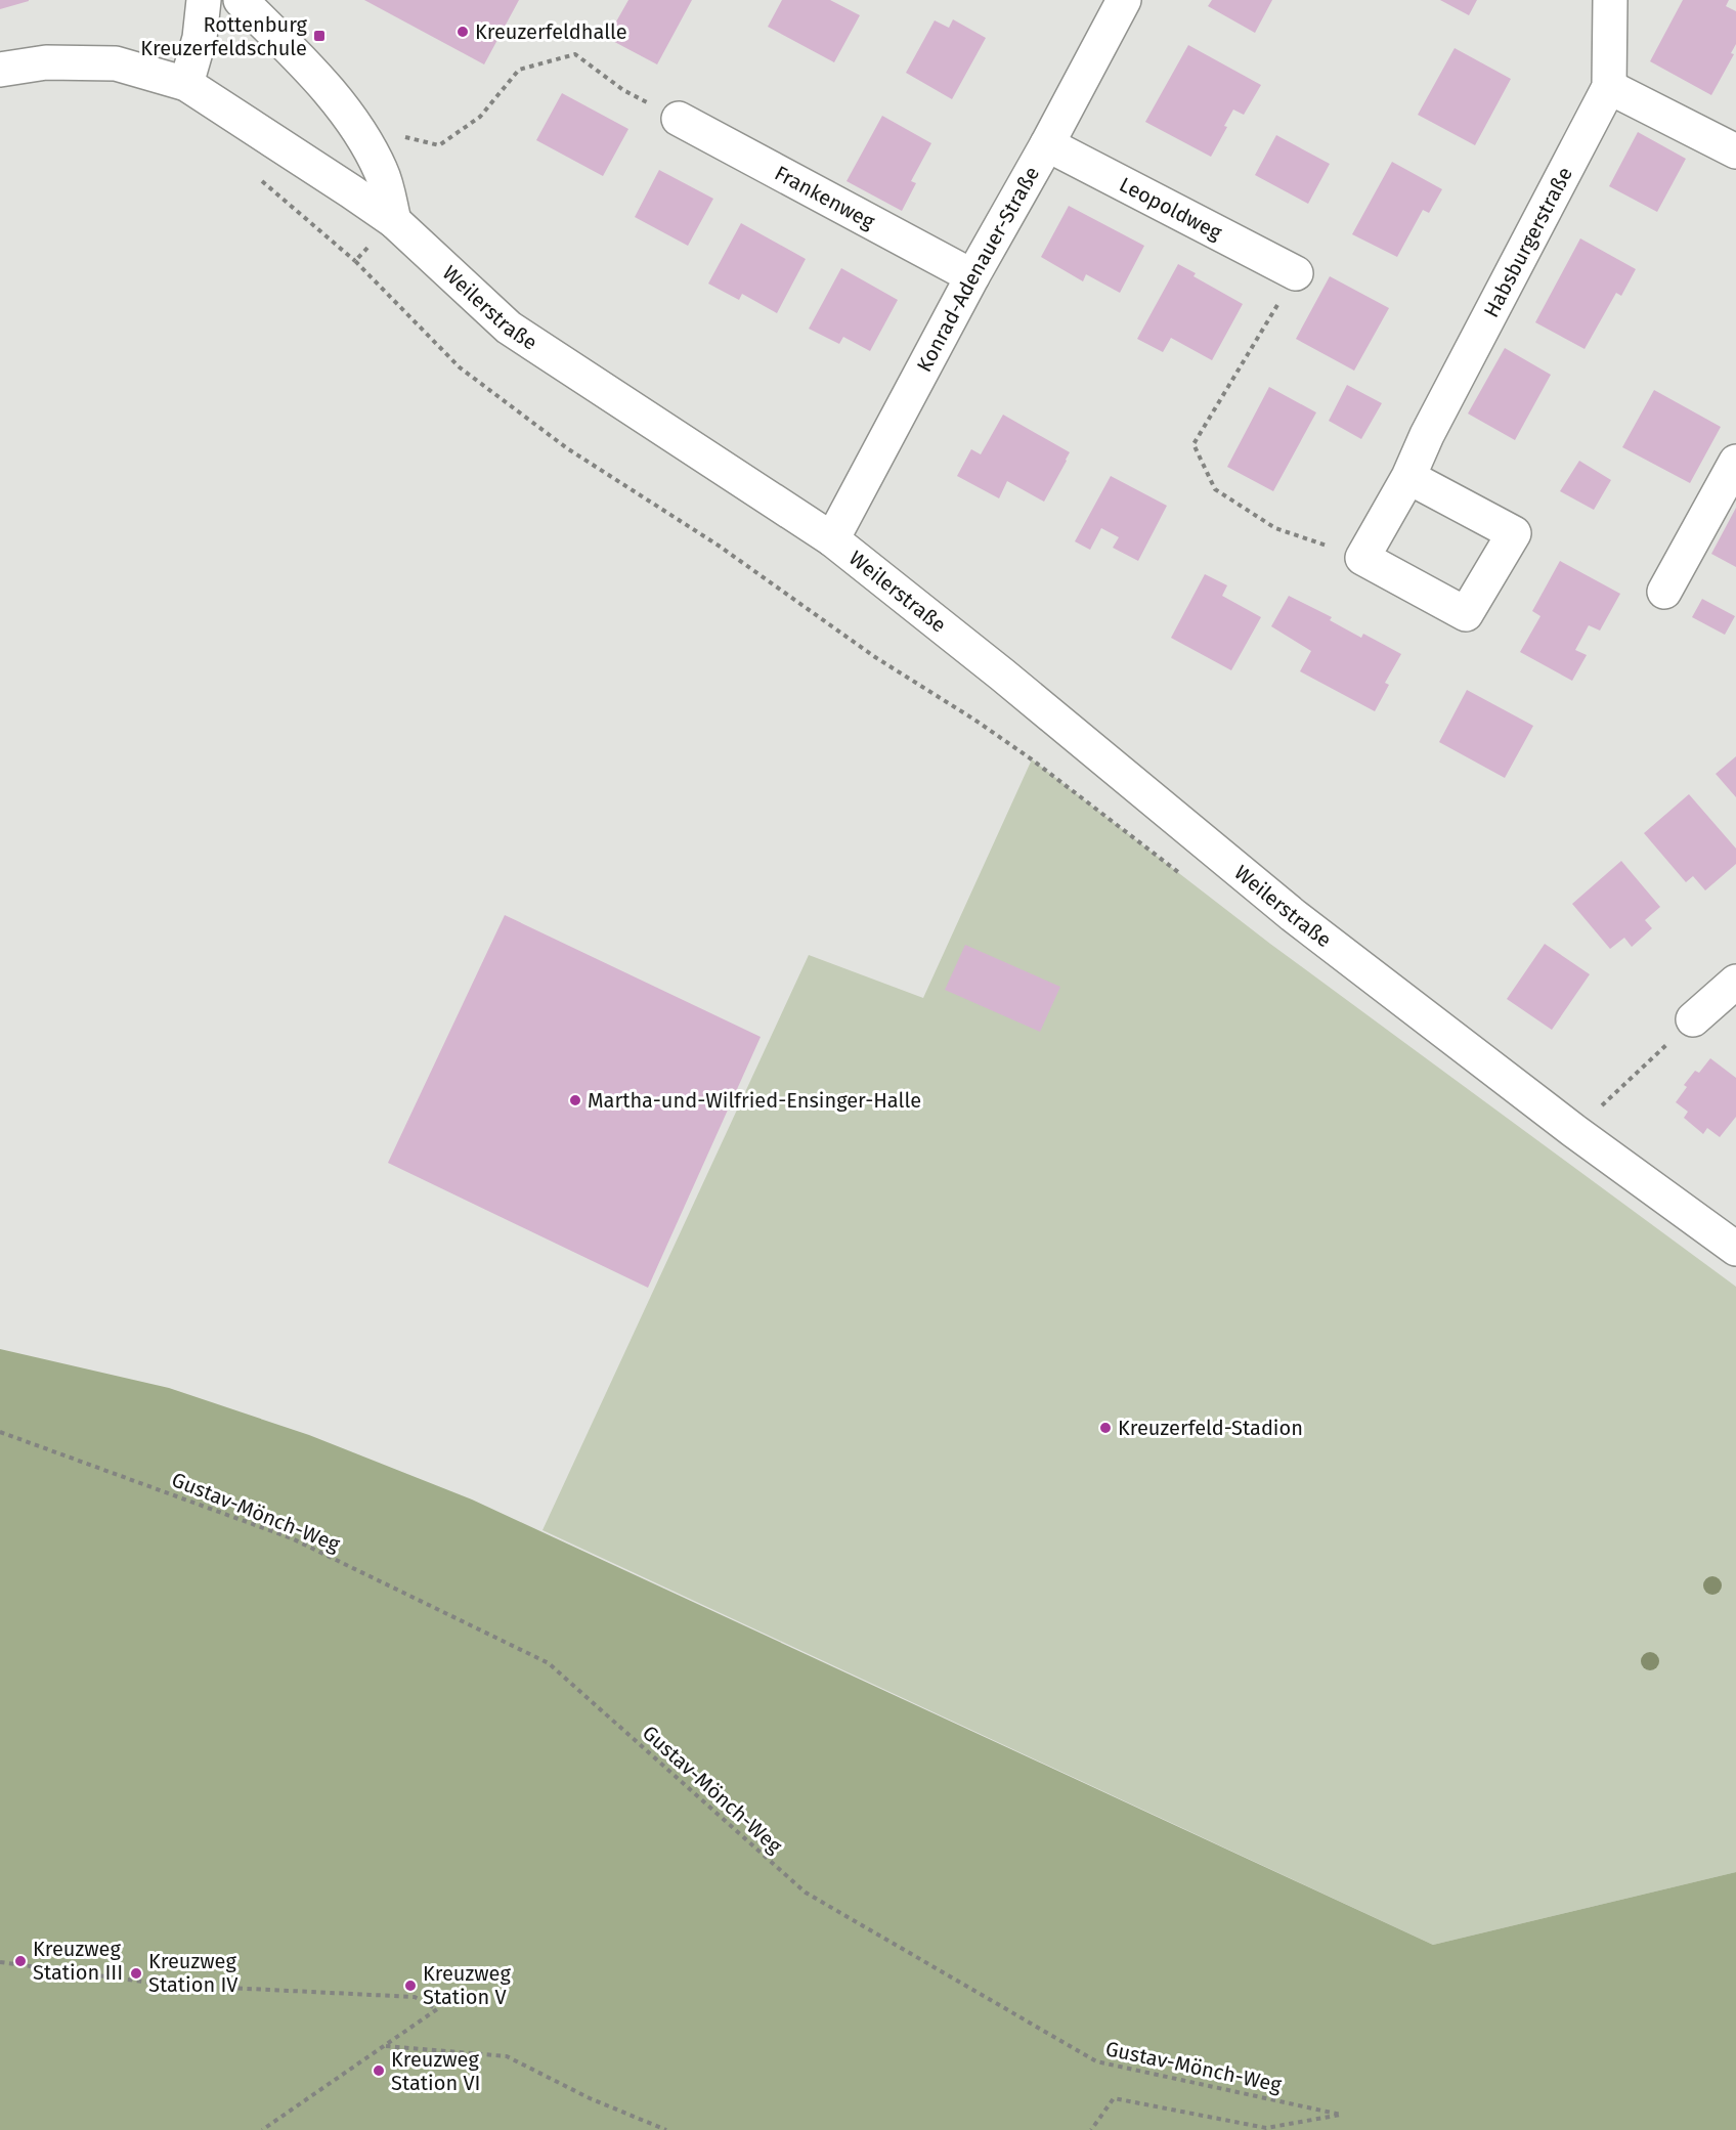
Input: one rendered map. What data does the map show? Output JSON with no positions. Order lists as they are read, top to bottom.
{
  "streets": {
    "street": [
      "Frankenweg",
      "Leopoldweg",
      "Habsburgerstraße",
      "Konrad-Adenauer-Straße",
      "Weilerstraße"
    ],
    "path": ["Gustav-Mönch-Weg"]
  },
  "crossings": [
    ["Frankenweg", "Konrad-Adenauer-Straße"],
    ["Leopoldweg", "Konrad-Adenauer-Straße"],
    ["Konrad-Adenauer-Straße", "Weilerstraße"]
  ],
  "places": {
    "other": [
      "Kreuzerfeldhalle",
      "Martha-und-Wilfried-Ensinger-Halle",
      "Kreuzerfeld-Stadion",
      "Kreuzweg Station III",
      "Kreuzweg Station IV",
      "Kreuzweg Station V",
      "Kreuzweg Station VI"
    ],
    "transit": ["Rottenburg Kreuzerfeldschule"]
  }
}
